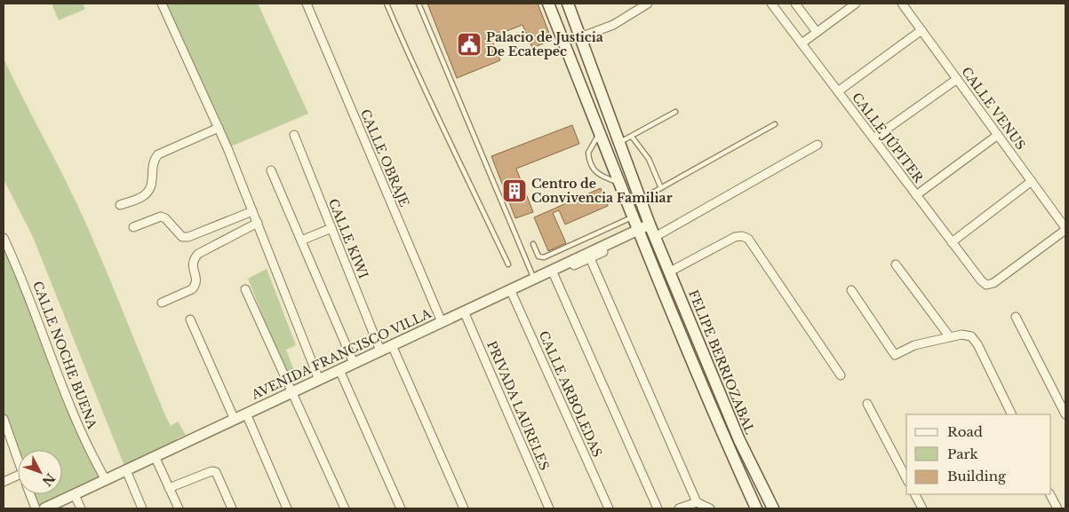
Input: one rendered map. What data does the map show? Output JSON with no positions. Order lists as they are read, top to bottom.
{
  "streets": {
    "main road": ["FELIPE BERRIOZABAL"],
    "street": [
      "CALLE VENUS",
      "CALLE JÚPITER",
      "CALLE OBRAJE",
      "CALLE KIWI",
      "AVENIDA FRANCISCO VILLA",
      "CALLE NOCHE BUENA",
      "CALLE ARBOLEDAS",
      "PRIVADA LAURELES"
    ]
  },
  "crossings": [
    ["CALLE VENUS", "CALLE JÚPITER"],
    ["CALLE OBRAJE", "AVENIDA FRANCISCO VILLA"],
    ["CALLE KIWI", "AVENIDA FRANCISCO VILLA"],
    ["AVENIDA FRANCISCO VILLA", "CALLE NOCHE BUENA"],
    ["AVENIDA FRANCISCO VILLA", "FELIPE BERRIOZABAL"],
    ["AVENIDA FRANCISCO VILLA", "CALLE ARBOLEDAS"],
    ["AVENIDA FRANCISCO VILLA", "PRIVADA LAURELES"]
  ],
  "places": {
    "public building": ["Palacio de Justicia De Ecatepec"],
    "building": ["Centro de Convivencia Familiar"]
  },
  "legend": ["Road", "Park", "Building"],
  "north": "bottom right"
}
